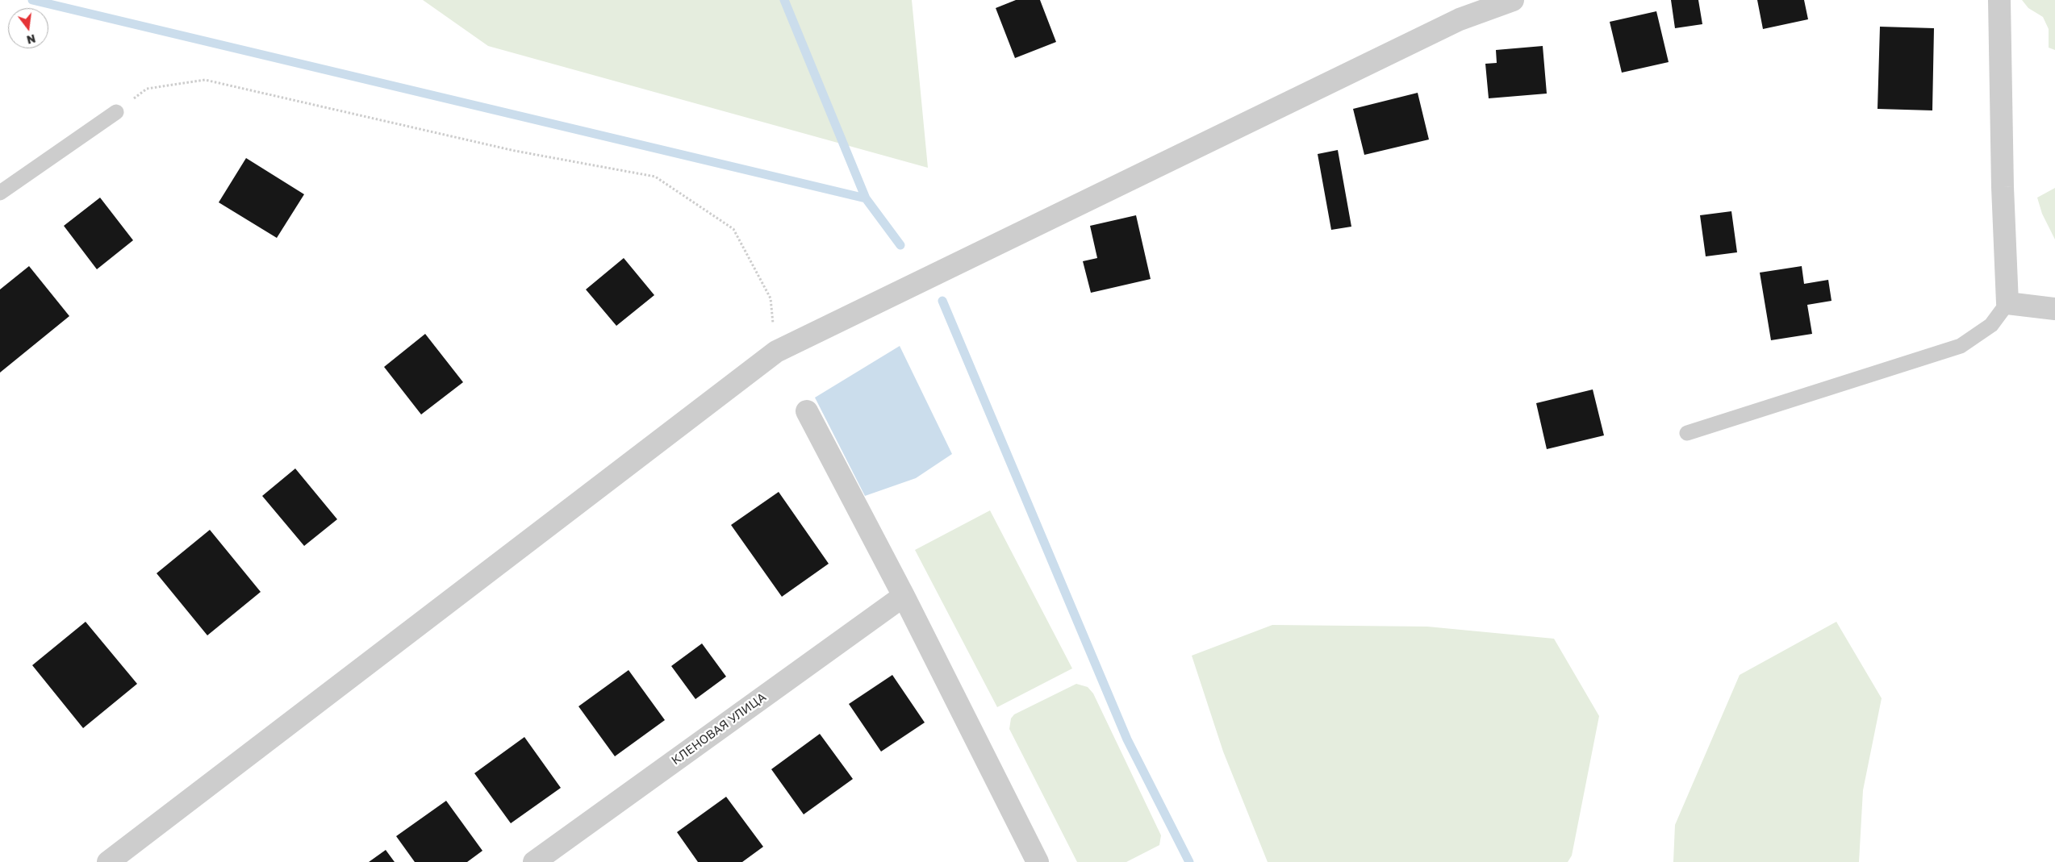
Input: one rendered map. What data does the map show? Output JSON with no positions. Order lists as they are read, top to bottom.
{
  "streets": {
    "street": ["КЛЕНОВАЯ УЛИЦА"]
  },
  "north": "bottom"
}
